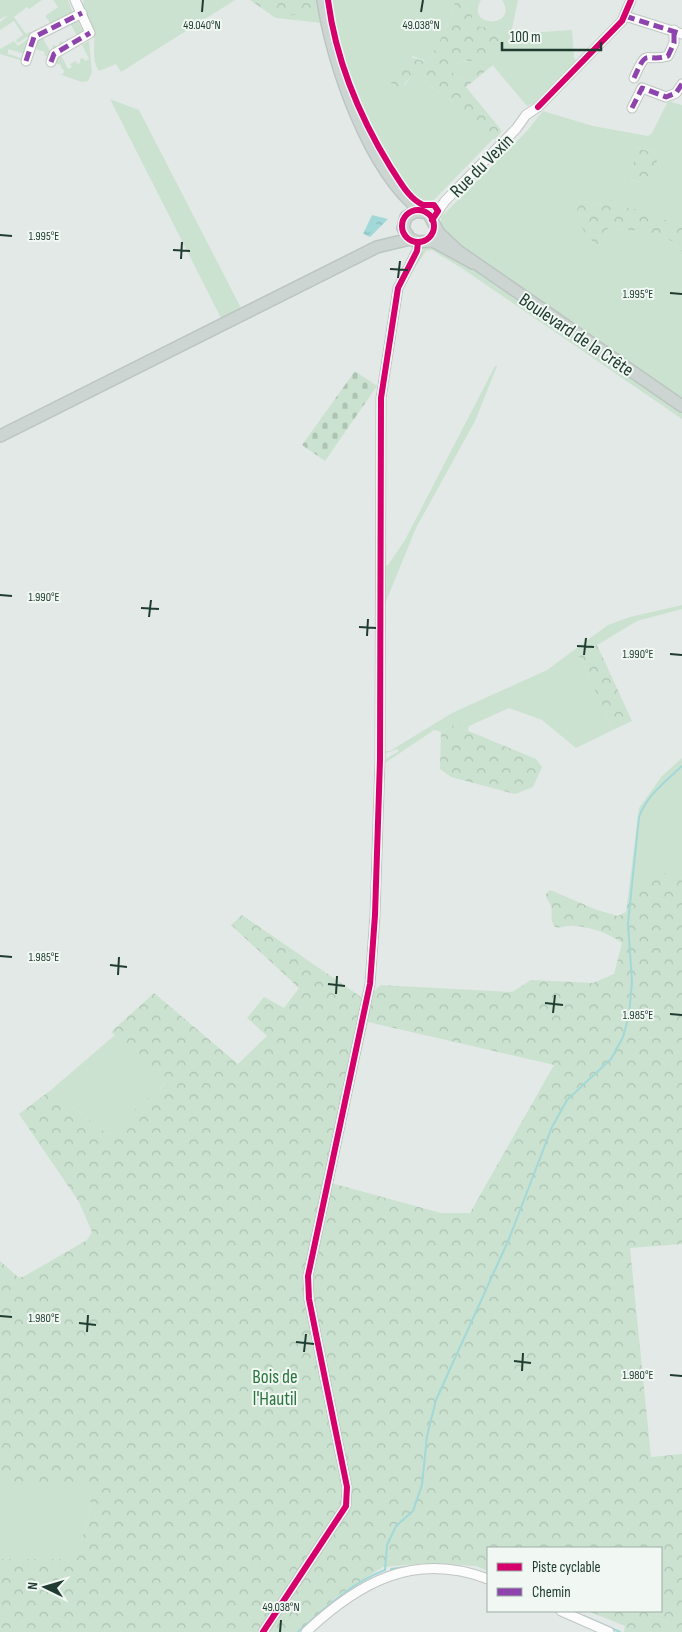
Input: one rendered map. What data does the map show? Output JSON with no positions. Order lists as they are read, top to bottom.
{
  "streets": {
    "main road": ["Boulevard de la Crête"],
    "street": ["Rue du Vexin"]
  },
  "crossings": [
    ["Rue du Vexin", "Boulevard de la Crête"]
  ],
  "parks": ["Bois de l'Hautil"],
  "legend": ["Piste cyclable", "Chemin"],
  "scale_bar": "100 m",
  "north": "left",
  "coordinates": [
    "49.040°N",
    "49.038°N",
    "1.995°E",
    "1.990°E",
    "1.985°E",
    "1.980°E"
  ]
}
